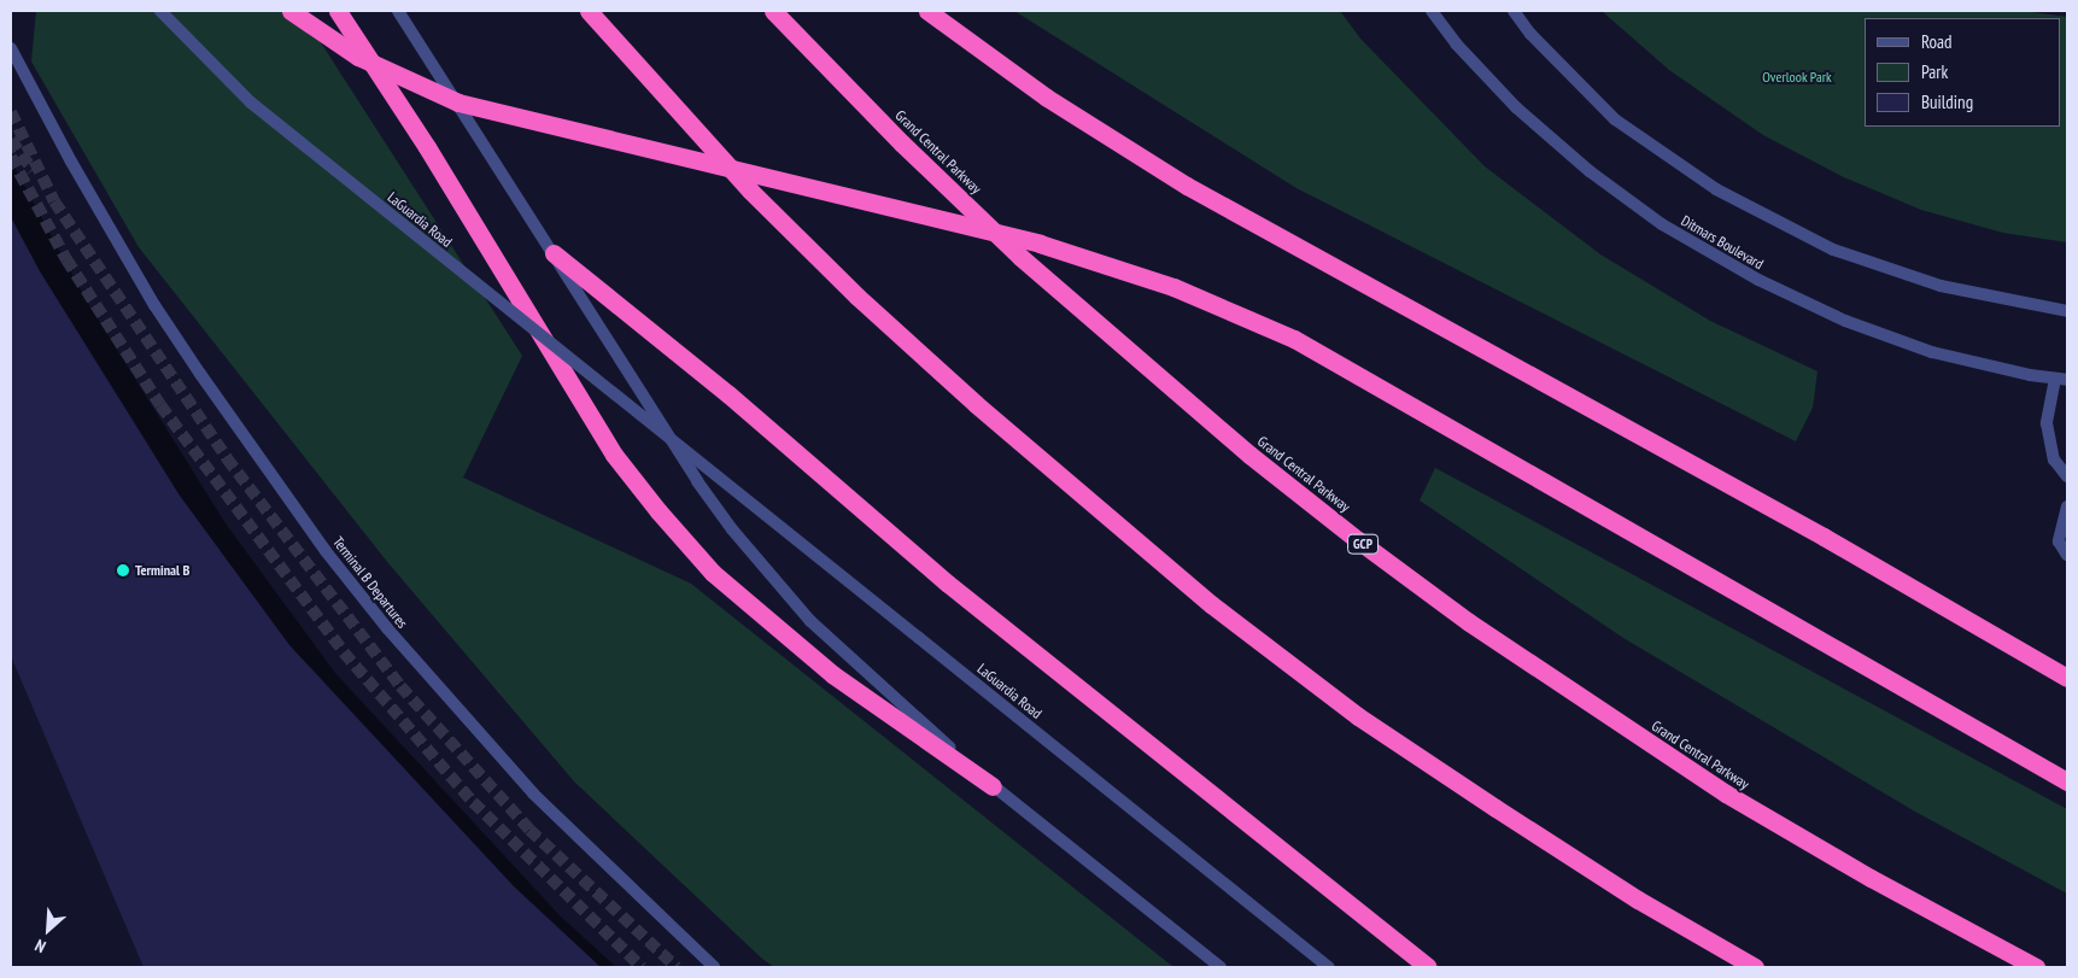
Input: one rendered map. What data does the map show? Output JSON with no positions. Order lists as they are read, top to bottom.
{
  "streets": {
    "highway": ["Grand Central Parkway", "GCP"],
    "street": ["LaGuardia Road", "Ditmars Boulevard", "Terminal B Departures"]
  },
  "parks": ["Overlook Park"],
  "places": ["Terminal B"],
  "legend": ["Road", "Park", "Building"],
  "north": "bottom left"
}
